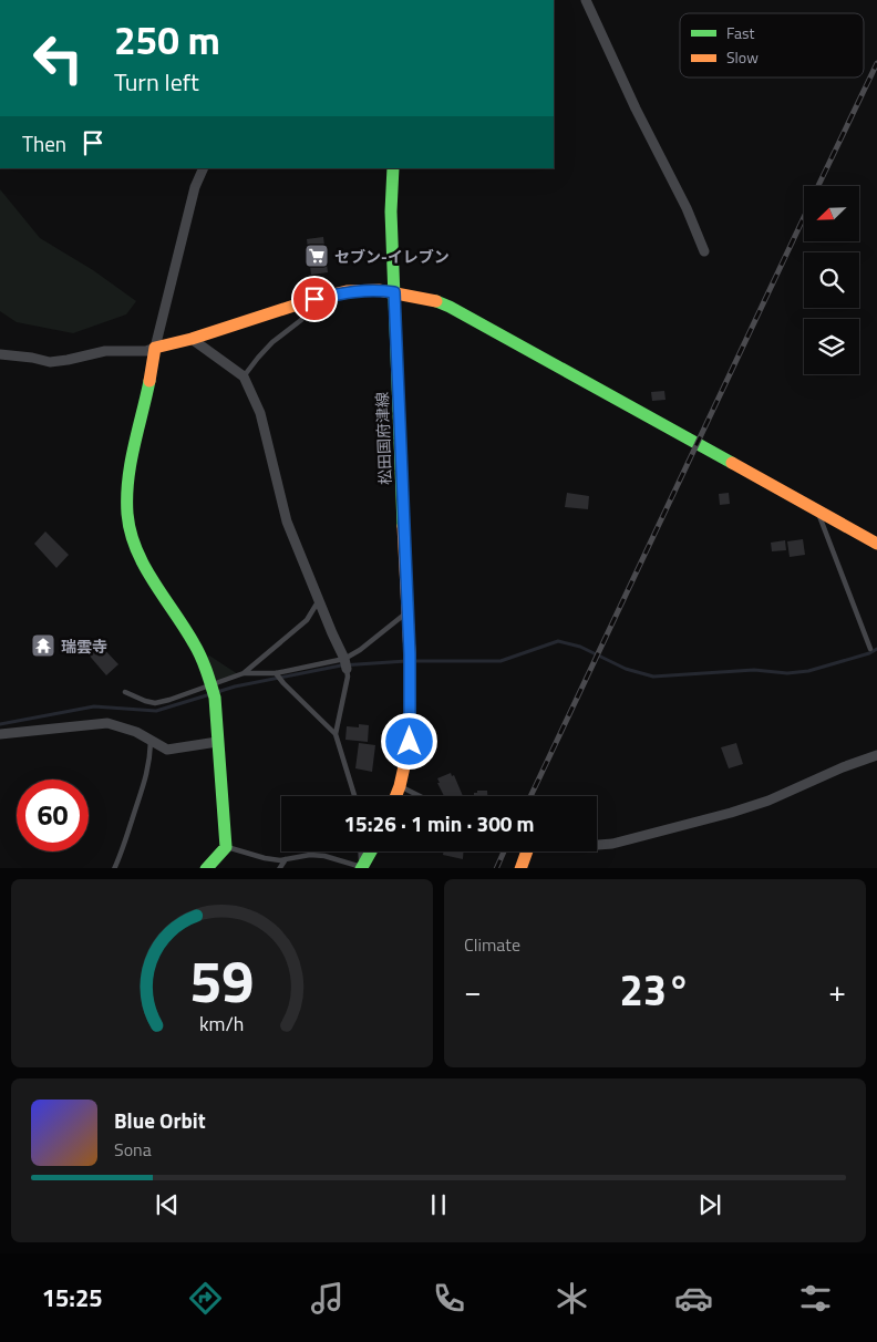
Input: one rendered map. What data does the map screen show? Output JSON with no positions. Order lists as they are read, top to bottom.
{
  "streets": {
    "street": ["松田国府津線"]
  },
  "places": {
    "supermarket": ["セブン-イレブン"],
    "temple": ["瑞雲寺"]
  },
  "legend": ["Fast", "Slow"],
  "north": "bottom left",
  "page": {
    "turn": ["250 m", "Turn left"],
    "then": "Then",
    "limit": "60",
    "trip": "15:26 · 1 min · 300 m",
    "tile": "Climate",
    "heat": ["−", "23°", "+"],
    "song": ["Blue Orbit", "Sona"],
    "tabs": "15:25",
    "gauge": ["59", "km/h"]
  }
}
